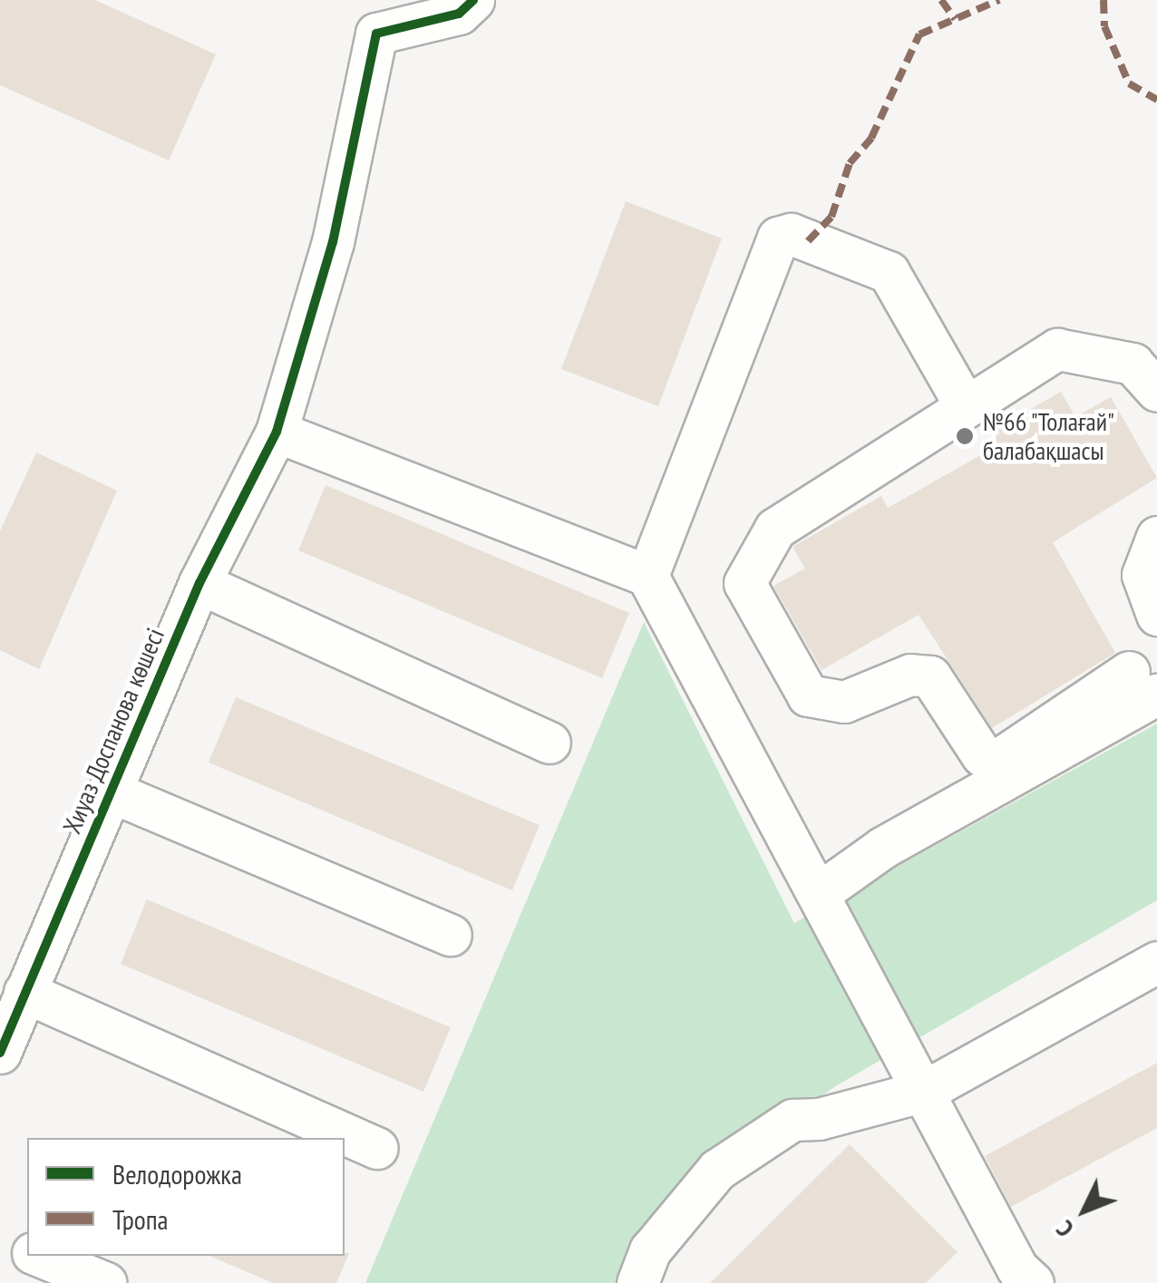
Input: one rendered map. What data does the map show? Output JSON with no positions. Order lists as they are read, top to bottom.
{
  "streets": {
    "street": ["Хиуаз Доспанова көшесі"]
  },
  "places": ["№66 \"Толағай\" балабақшасы"],
  "legend": ["Велодорожка", "Тропа"],
  "north": "bottom left"
}
